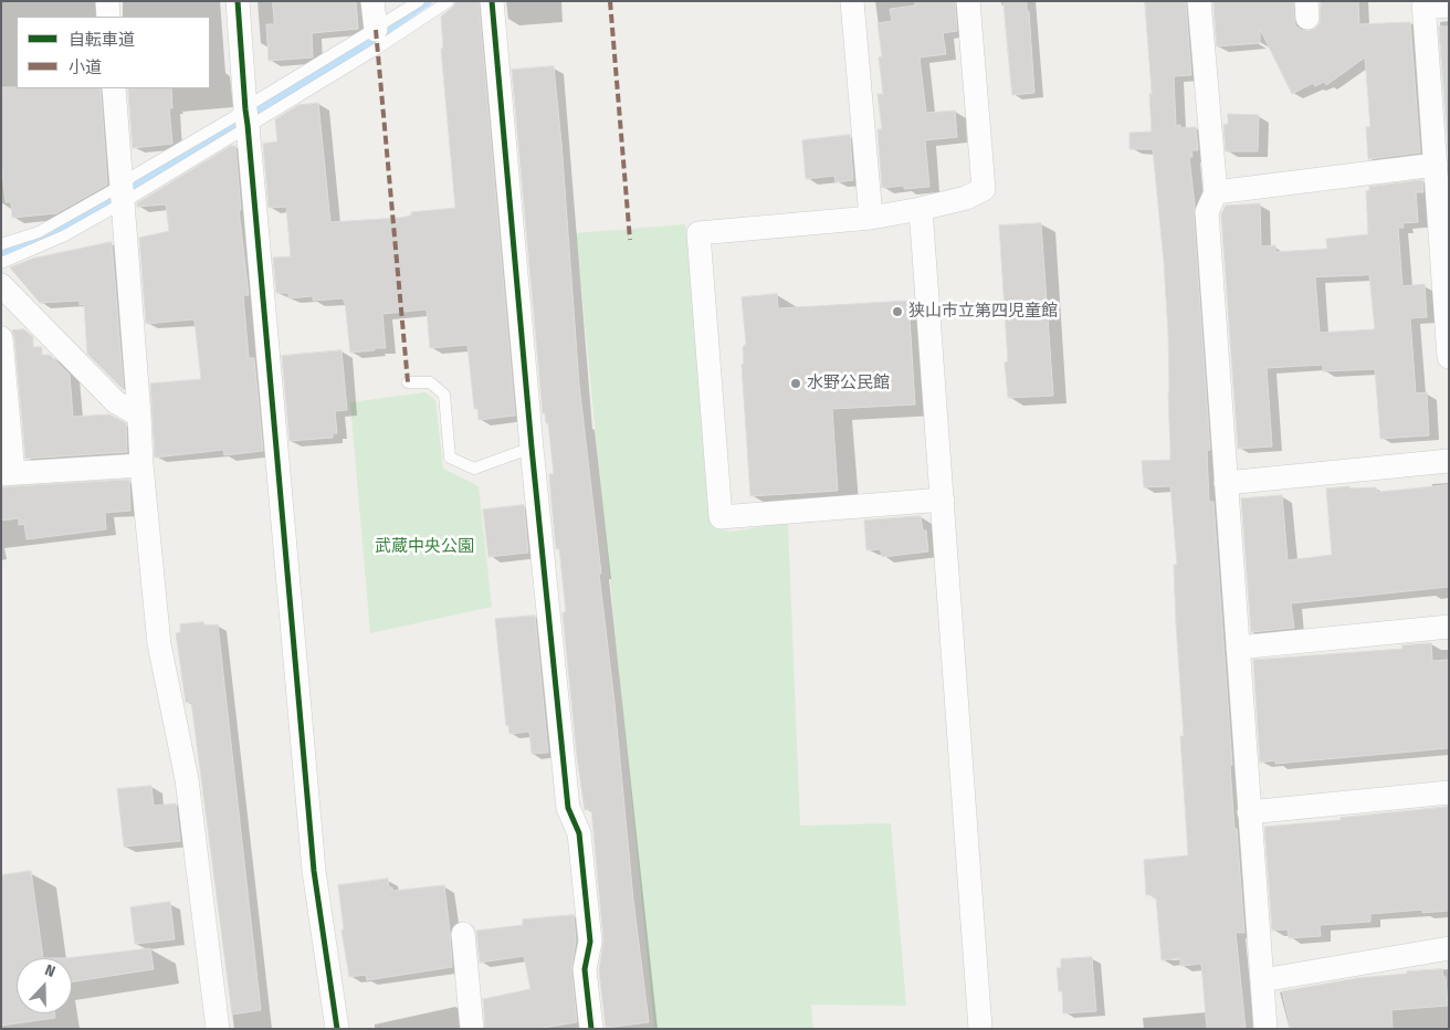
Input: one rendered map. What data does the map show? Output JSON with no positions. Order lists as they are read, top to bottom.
{
  "parks": ["武蔵中央公園"],
  "places": ["狭山市立第四児童館", "水野公民館"],
  "legend": ["自転車道", "小道"],
  "north": "top"
}
